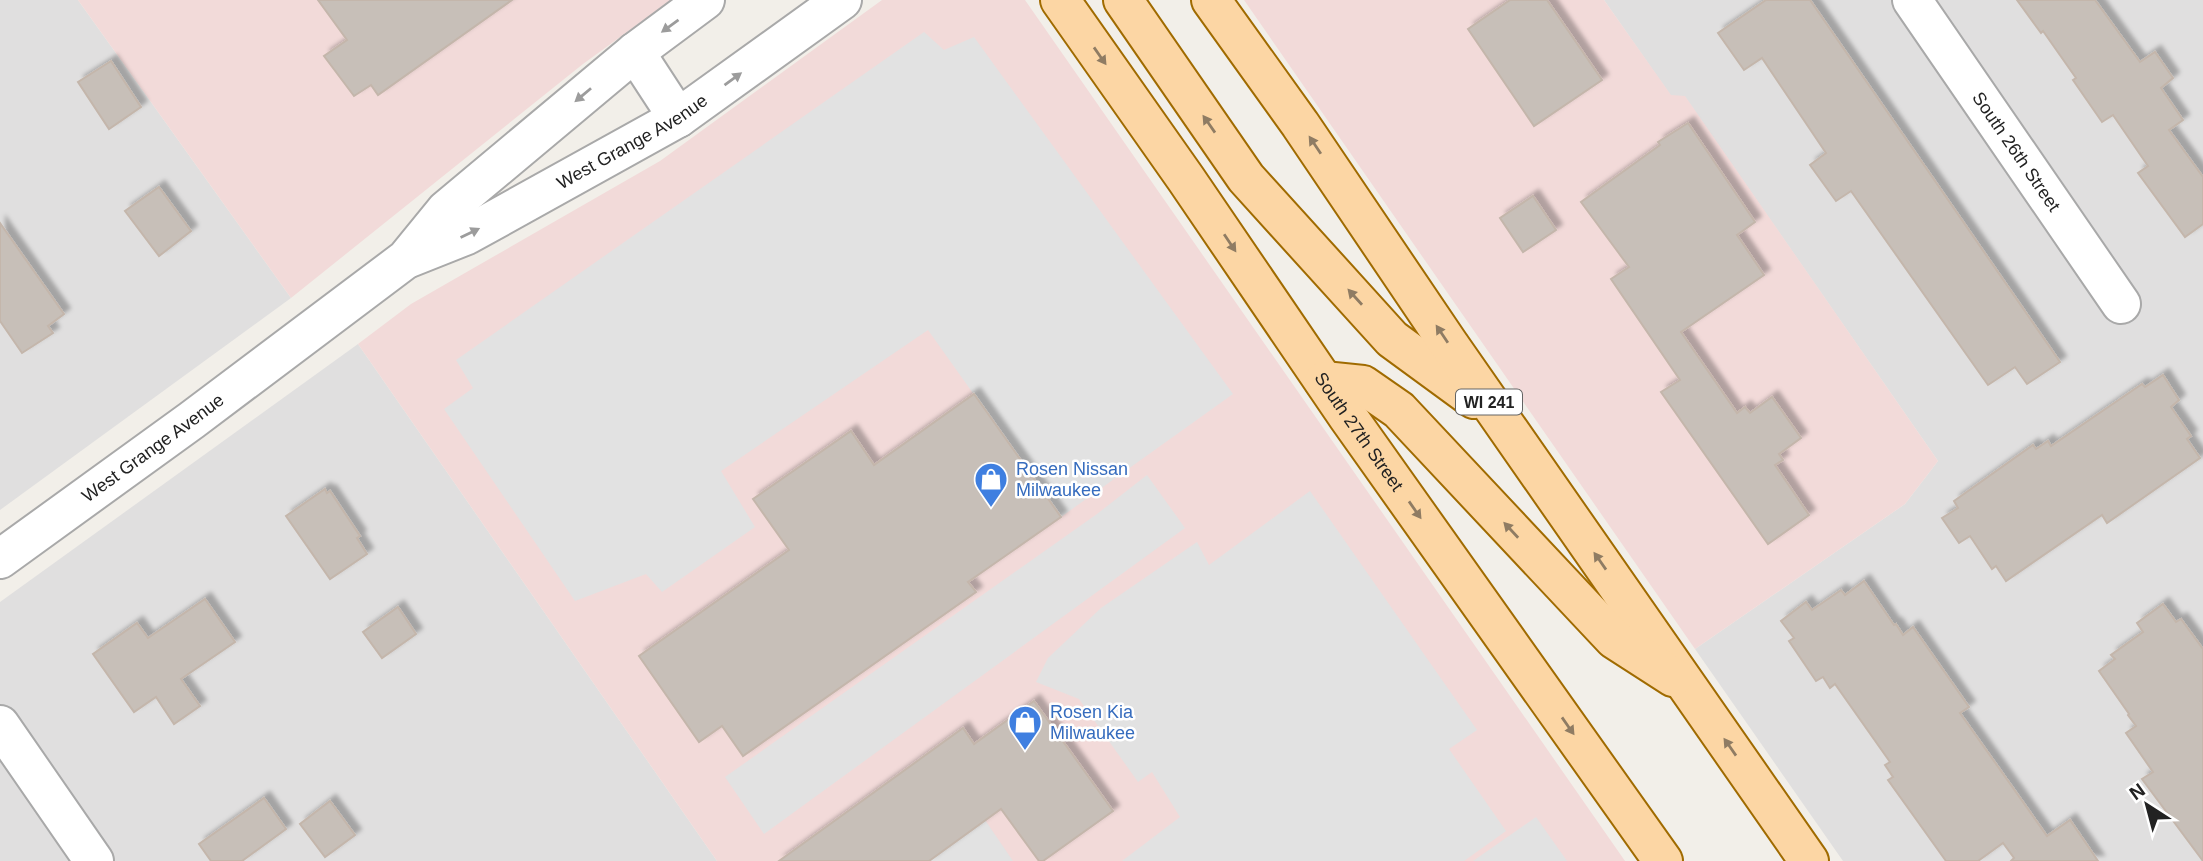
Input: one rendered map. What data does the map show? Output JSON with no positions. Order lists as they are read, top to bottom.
{
  "streets": {
    "main road": ["WI 241", "South 27th Street"],
    "street": ["West Grange Avenue", "South 26th Street"]
  },
  "places": {
    "shop": ["Rosen Nissan Milwaukee", "Rosen Kia Milwaukee"]
  },
  "north": "top left"
}
